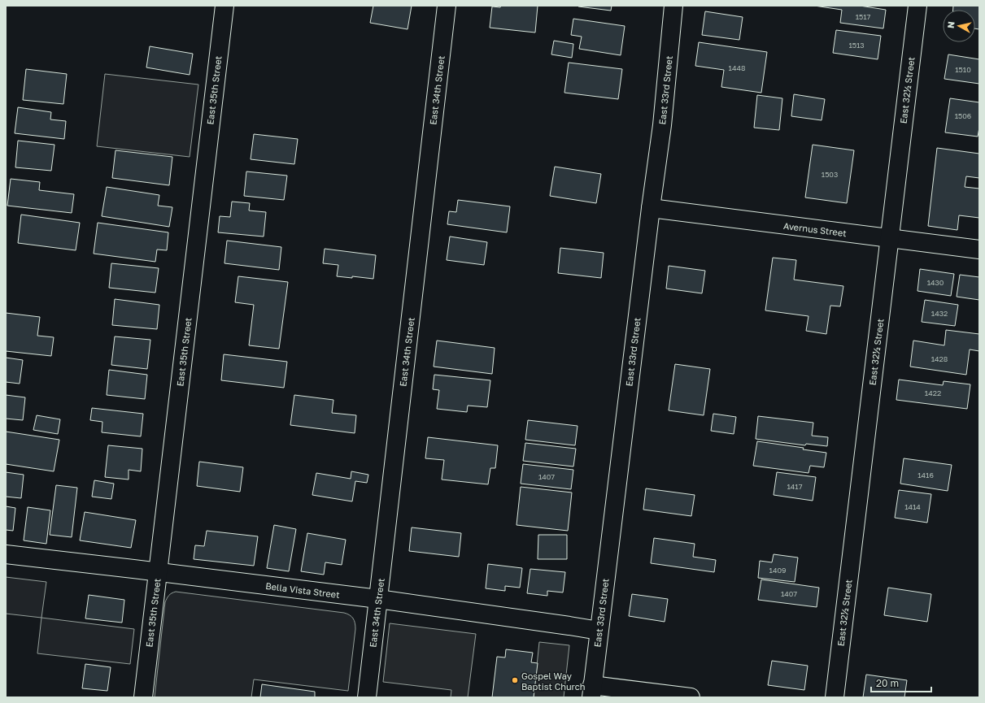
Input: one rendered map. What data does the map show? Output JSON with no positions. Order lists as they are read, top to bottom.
{
  "streets": {
    "street": [
      "East 35th Street",
      "East 34th Street",
      "East 33rd Street",
      "East 32½ Street",
      "Avernus Street",
      "Bella Vista Street"
    ]
  },
  "crossings": [
    ["East 35th Street", "Bella Vista Street"],
    ["East 34th Street", "Bella Vista Street"],
    ["East 33rd Street", "Avernus Street"],
    ["East 33rd Street", "Bella Vista Street"],
    ["East 32½ Street", "Avernus Street"]
  ],
  "places": ["Gospel Way Baptist Church"],
  "house_numbers": [
    "1517",
    "1513",
    "1448",
    "1510",
    "1506",
    "1503",
    "1430",
    "1432",
    "1428",
    "1422",
    "1416",
    "1407",
    "1417",
    "1414",
    "1409",
    "1407"
  ],
  "scale_bar": "20 m",
  "north": "left"
}
